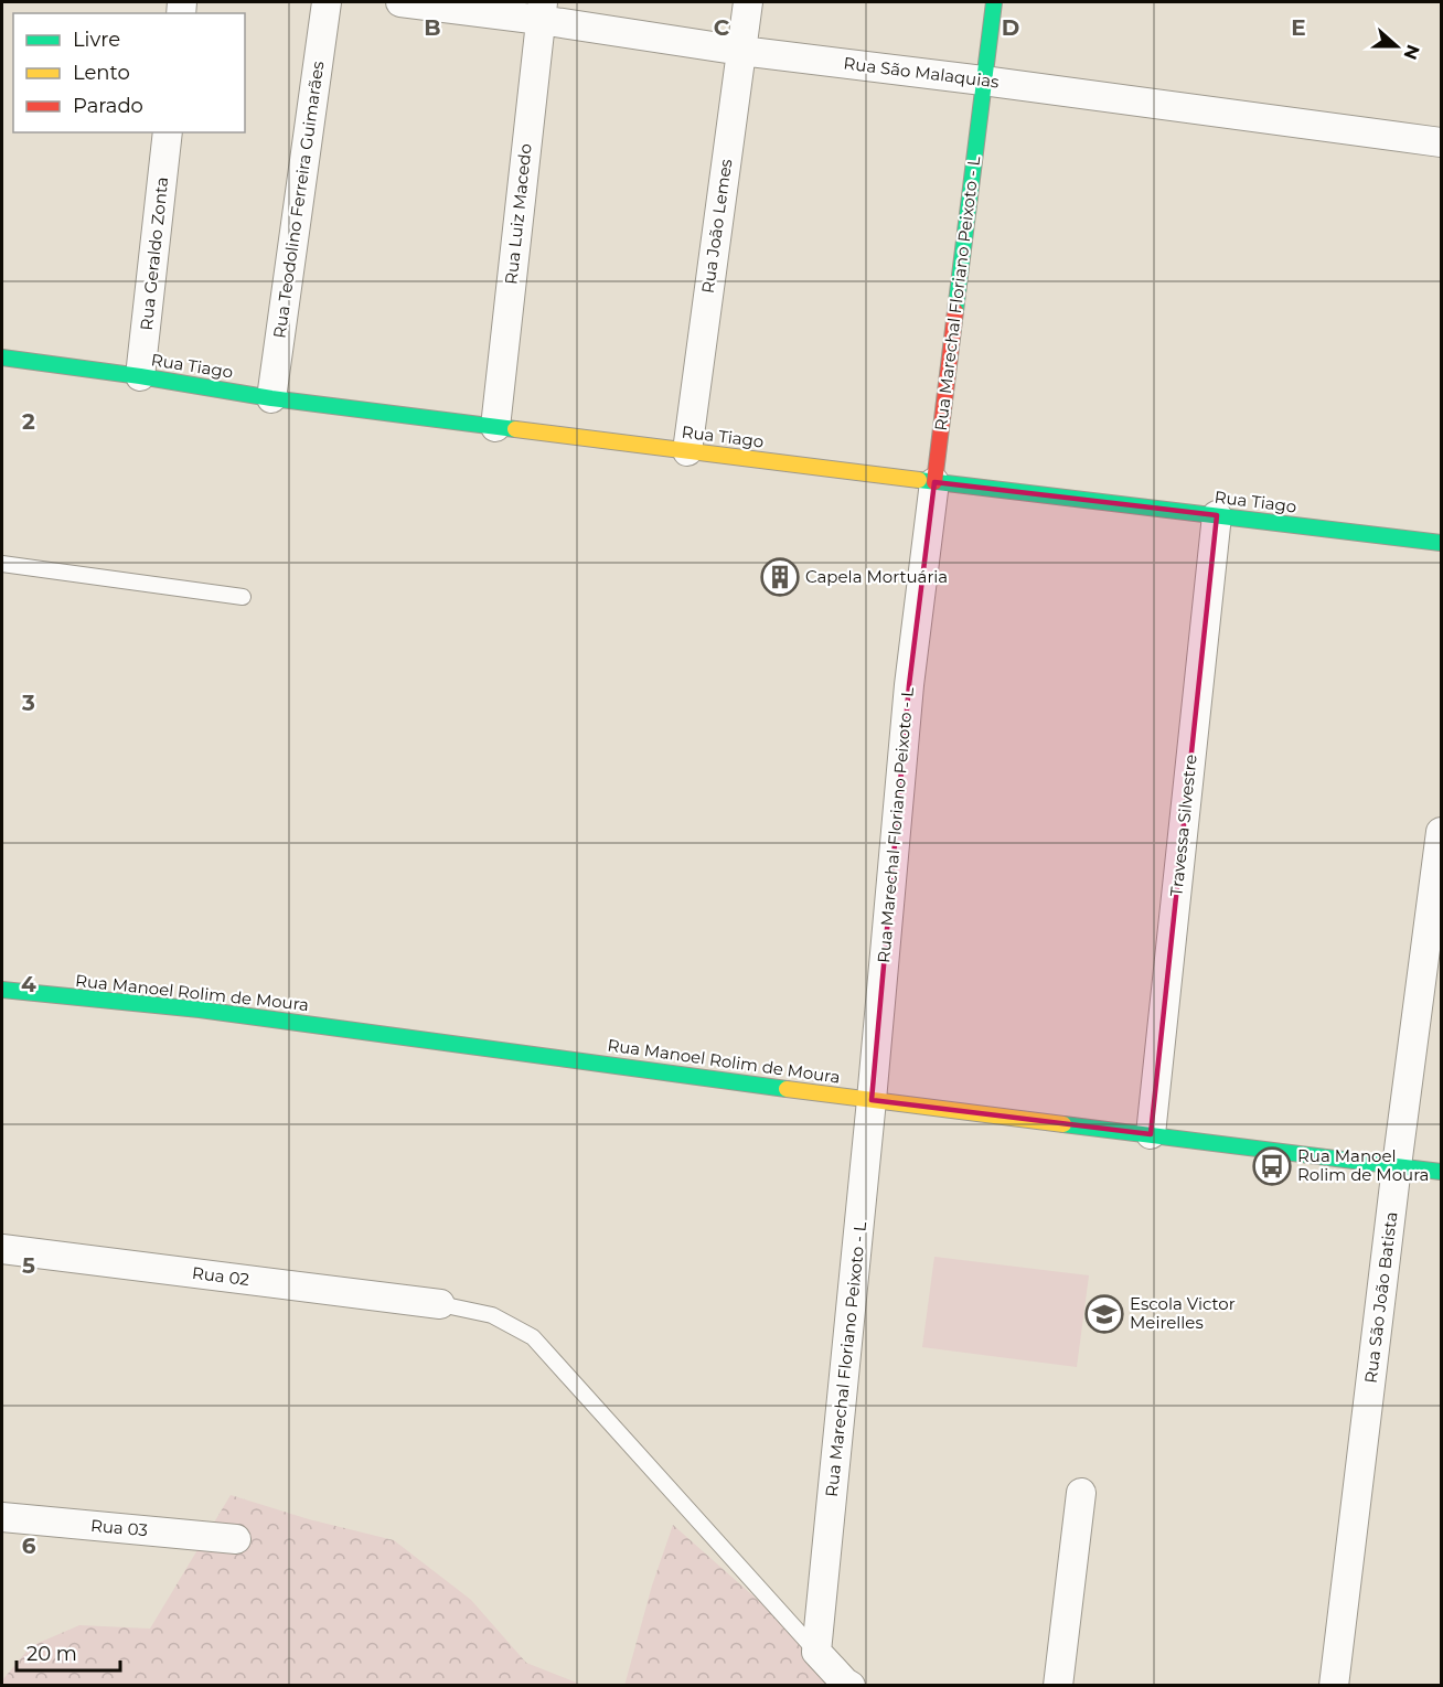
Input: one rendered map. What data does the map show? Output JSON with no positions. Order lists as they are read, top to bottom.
{
  "streets": {
    "street": [
      "Rua São Malaquias",
      "Rua Teodolino Ferreira Guimarães",
      "Rua Luiz Macedo",
      "Rua João Lemes",
      "Rua Geraldo Zonta",
      "Rua Marechal Floriano Peixoto - L",
      "Rua Tiago",
      "Travessa Silvestre",
      "Rua Manoel Rolim de Moura",
      "Rua 02",
      "Rua São João Batista",
      "Rua 03"
    ]
  },
  "crossings": [
    ["Rua São Malaquias", "Rua Luiz Macedo"],
    ["Rua São Malaquias", "Rua João Lemes"],
    ["Rua São Malaquias", "Rua Marechal Floriano Peixoto - L"],
    ["Rua Teodolino Ferreira Guimarães", "Rua Tiago"],
    ["Rua Luiz Macedo", "Rua Tiago"],
    ["Rua João Lemes", "Rua Tiago"],
    ["Rua Geraldo Zonta", "Rua Tiago"],
    ["Rua Marechal Floriano Peixoto - L", "Rua Tiago"],
    ["Rua Marechal Floriano Peixoto - L", "Rua Manoel Rolim de Moura"],
    ["Rua Tiago", "Travessa Silvestre"],
    ["Travessa Silvestre", "Rua Manoel Rolim de Moura"],
    ["Rua Manoel Rolim de Moura", "Rua São João Batista"]
  ],
  "places": {
    "building": ["Capela Mortuária"],
    "bus stop": ["Rua Manoel Rolim de Moura"],
    "school or university": ["Escola Victor Meirelles"]
  },
  "legend": ["Livre", "Lento", "Parado"],
  "scale_bar": "20 m",
  "north": "right",
  "grid": {
    "columns": [
      "B",
      "C",
      "D",
      "E"
    ],
    "rows": [
      "2",
      "3",
      "4",
      "5",
      "6"
    ]
  }
}
